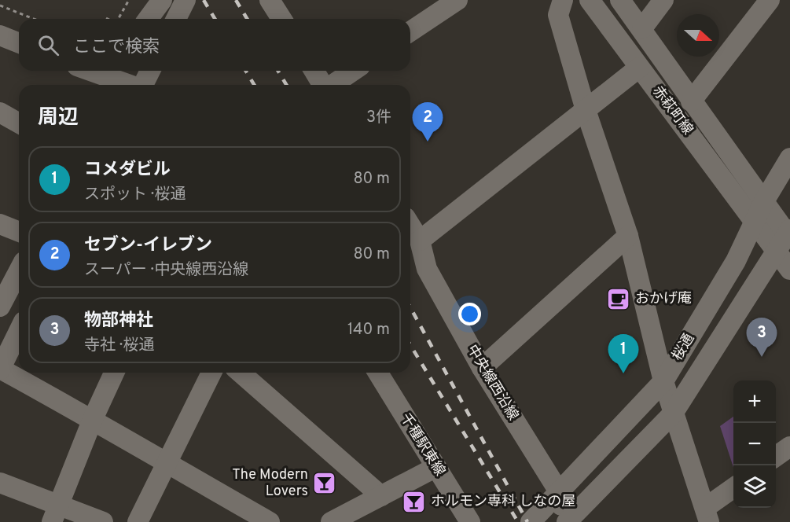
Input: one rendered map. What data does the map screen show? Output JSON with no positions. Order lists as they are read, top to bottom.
{
  "streets": {
    "street": [
      "赤萩町線",
      "桜通",
      "中央線西沿線",
      "千種駅東線"
    ]
  },
  "crossings": [
    ["赤萩町線", "桜通"],
    ["桜通", "中央線西沿線"]
  ],
  "places": {
    "cafe": ["おかげ庵"],
    "bar": ["The Modern Lovers", "ホルモン専科 しなの屋"]
  },
  "north": "right",
  "page": {
    "search": "ここで検索",
    "heading": ["周辺", "3件"],
    "pins": ["2", "3", "1"],
    "list": [
      {
        "mark": "1",
        "name": "コメダビル",
        "note": "スポット · 桜通",
        "value": "80 m"
      },
      {
        "mark": "2",
        "name": "セブン-イレブン",
        "note": "スーパー · 中央線西沿線",
        "value": "80 m"
      },
      {
        "mark": "3",
        "name": "物部神社",
        "note": "寺社 · 桜通",
        "value": "140 m"
      }
    ],
    "map_buttons": ["+", "−"]
  }
}
